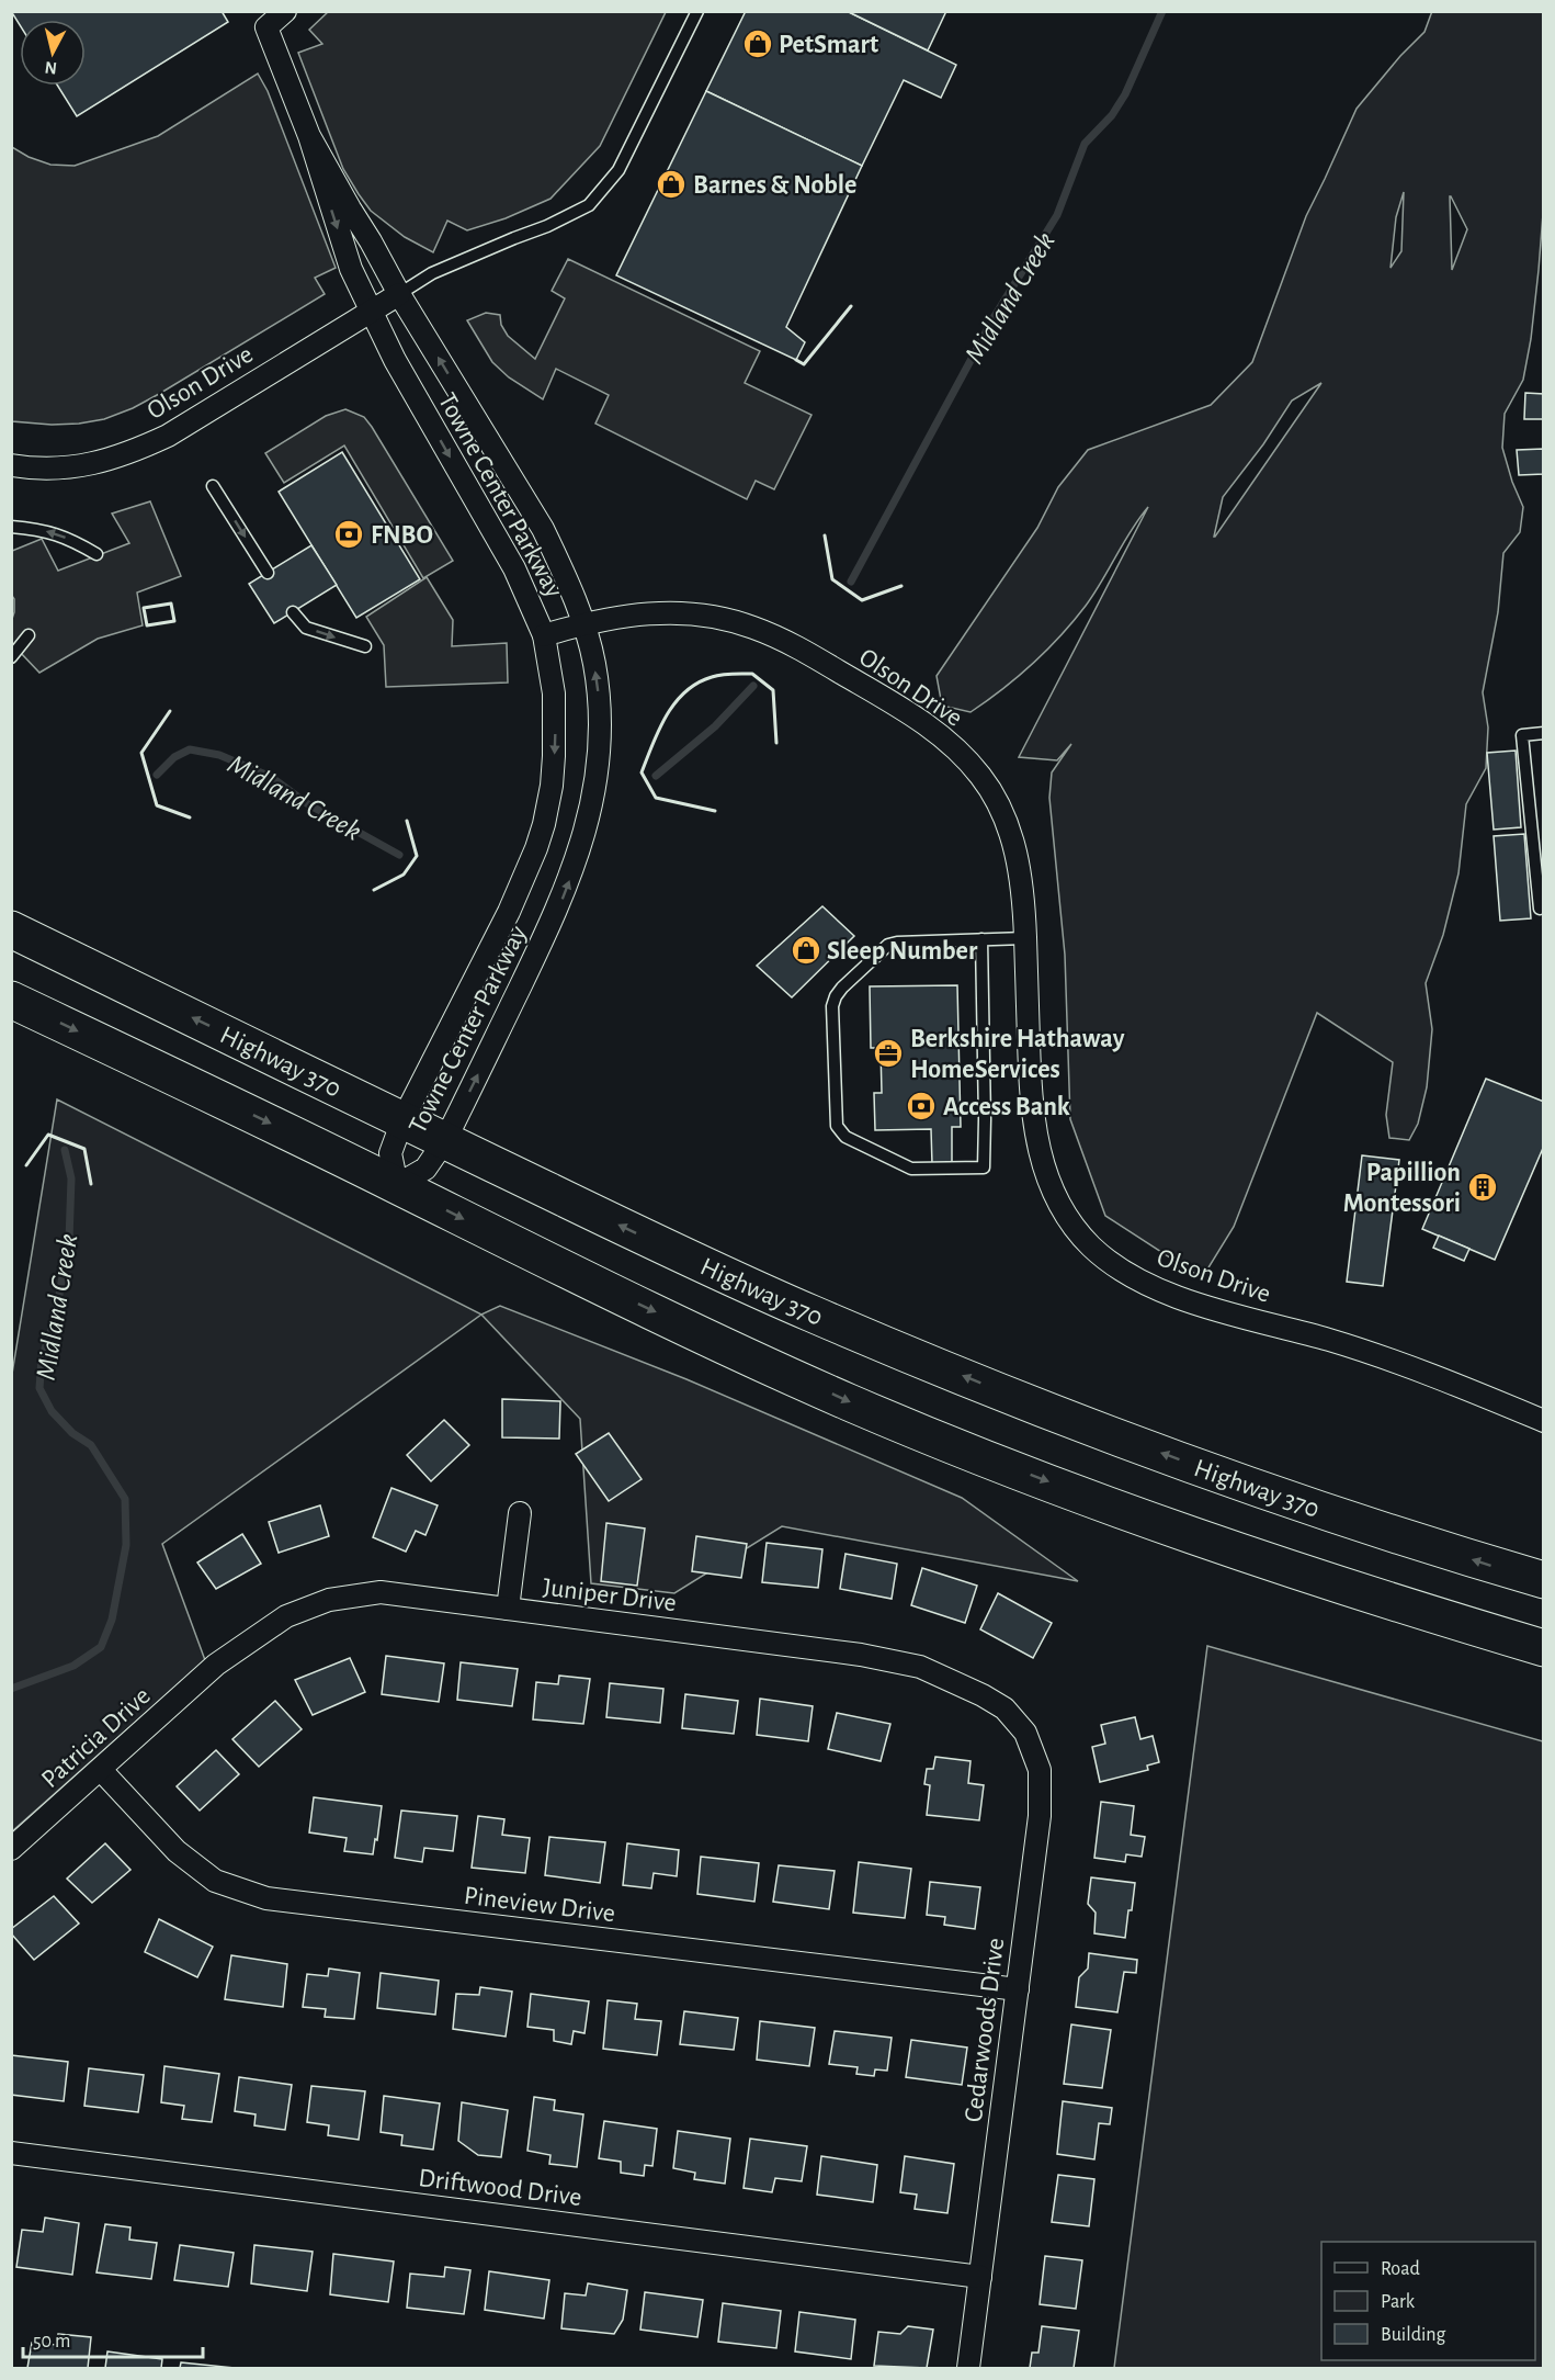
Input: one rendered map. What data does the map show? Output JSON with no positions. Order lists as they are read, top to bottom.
{
  "streets": {
    "highway": ["Highway 370"],
    "street": [
      "Olson Drive",
      "Towne Center Parkway",
      "Juniper Drive",
      "Patricia Drive",
      "Pineview Drive",
      "Cedarwoods Drive",
      "Driftwood Drive"
    ]
  },
  "crossings": [
    ["Olson Drive", "Towne Center Parkway"],
    ["Towne Center Parkway", "Highway 370"],
    ["Juniper Drive", "Patricia Drive"],
    ["Juniper Drive", "Cedarwoods Drive"],
    ["Patricia Drive", "Pineview Drive"],
    ["Pineview Drive", "Cedarwoods Drive"],
    ["Cedarwoods Drive", "Driftwood Drive"]
  ],
  "water": ["Midland Creek"],
  "places": {
    "shop": ["PetSmart", "Barnes & Noble", "Sleep Number"],
    "bank": ["FNBO", "Access Bank"],
    "office": ["Berkshire Hathaway HomeServices"],
    "building": ["Papillion Montessori"]
  },
  "legend": ["Road", "Park", "Building"],
  "scale_bar": "50 m",
  "north": "bottom"
}
